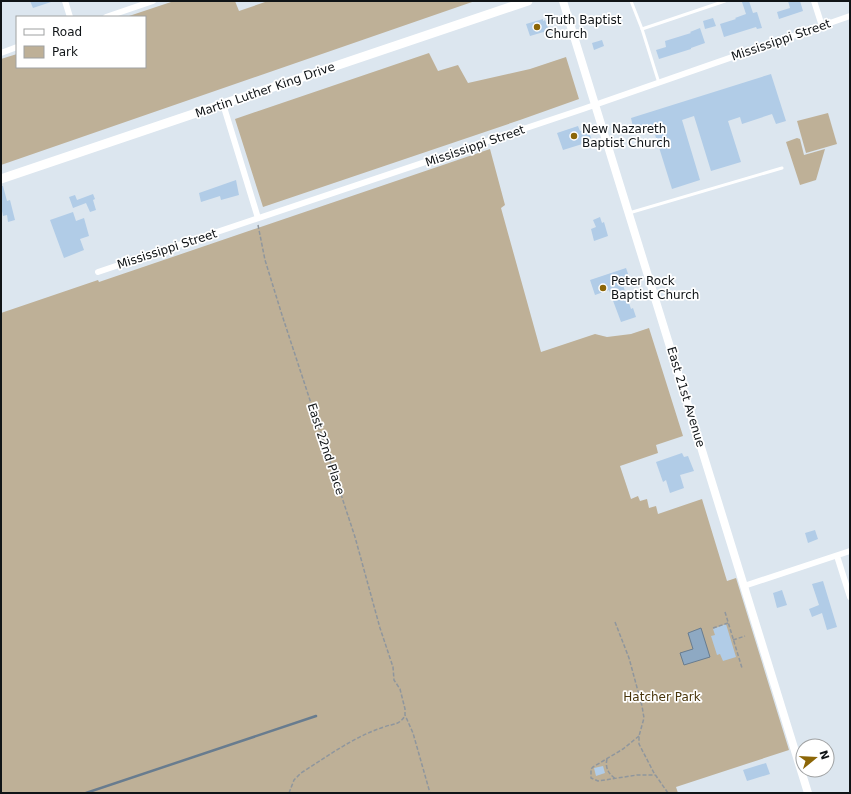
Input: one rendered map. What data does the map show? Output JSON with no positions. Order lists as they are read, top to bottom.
{
  "streets": {
    "main road": ["Martin Luther King Drive"],
    "street": ["Mississippi Street", "East 21st Avenue"],
    "path": ["East 22nd Place"]
  },
  "crossings": [
    ["Mississippi Street", "East 21st Avenue"],
    ["Mississippi Street", "East 22nd Place"]
  ],
  "parks": ["Hatcher Park"],
  "places": ["Truth Baptist Church", "New Nazareth Baptist Church", "Peter Rock Baptist Church"],
  "legend": ["Road", "Park"],
  "north": "right"
}
